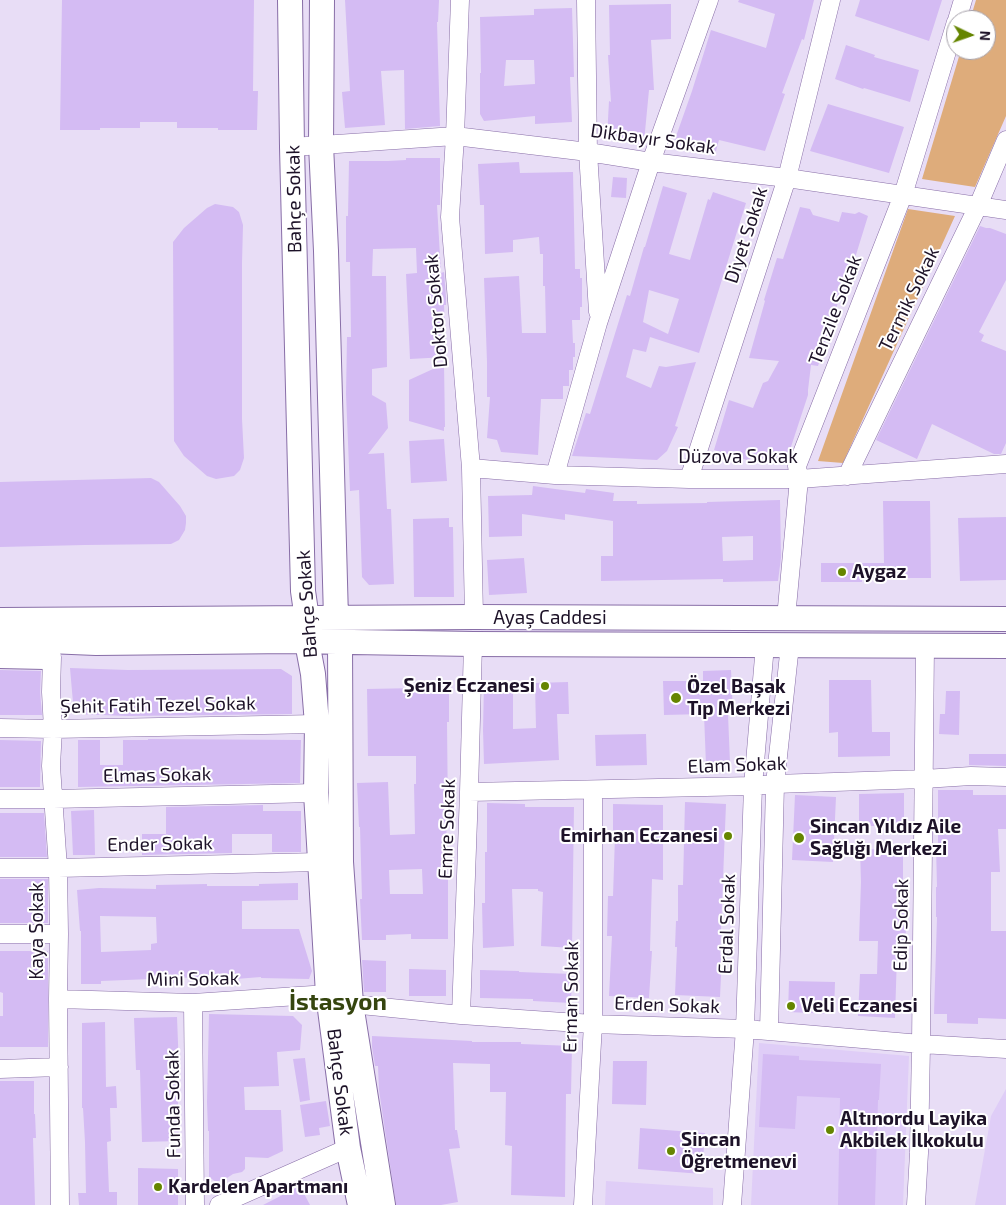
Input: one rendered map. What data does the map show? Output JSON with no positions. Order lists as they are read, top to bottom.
{
  "streets": {
    "street": [
      "Dikbayır Sokak",
      "Bahçe Sokak",
      "Diyet Sokak",
      "Termik Sokak",
      "Tenzile Sokak",
      "Doktor Sokak",
      "Düzova Sokak",
      "Ayaş Caddesi",
      "Şehit Fatih Tezel Sokak",
      "Elam Sokak",
      "Elmas Sokak",
      "Emre Sokak",
      "Ender Sokak",
      "Erdal Sokak",
      "Edip Sokak",
      "Kaya Sokak",
      "Mini Sokak",
      "Erman Sokak",
      "Erden Sokak",
      "Funda Sokak"
    ]
  },
  "crossings": [
    ["Dikbayır Sokak", "Bahçe Sokak"],
    ["Dikbayır Sokak", "Diyet Sokak"],
    ["Dikbayır Sokak", "Termik Sokak"],
    ["Dikbayır Sokak", "Tenzile Sokak"],
    ["Dikbayır Sokak", "Doktor Sokak"],
    ["Bahçe Sokak", "Ayaş Caddesi"],
    ["Bahçe Sokak", "Şehit Fatih Tezel Sokak"],
    ["Bahçe Sokak", "Elmas Sokak"],
    ["Bahçe Sokak", "Ender Sokak"],
    ["Bahçe Sokak", "Mini Sokak"],
    ["Bahçe Sokak", "Erden Sokak"],
    ["Diyet Sokak", "Düzova Sokak"],
    ["Termik Sokak", "Düzova Sokak"],
    ["Tenzile Sokak", "Düzova Sokak"],
    ["Tenzile Sokak", "Ayaş Caddesi"],
    ["Doktor Sokak", "Düzova Sokak"],
    ["Doktor Sokak", "Ayaş Caddesi"],
    ["Ayaş Caddesi", "Emre Sokak"],
    ["Ayaş Caddesi", "Erdal Sokak"],
    ["Ayaş Caddesi", "Edip Sokak"],
    ["Şehit Fatih Tezel Sokak", "Kaya Sokak"],
    ["Elam Sokak", "Emre Sokak"],
    ["Elam Sokak", "Erdal Sokak"],
    ["Elam Sokak", "Edip Sokak"],
    ["Elam Sokak", "Erman Sokak"],
    ["Elmas Sokak", "Kaya Sokak"],
    ["Emre Sokak", "Erden Sokak"],
    ["Ender Sokak", "Kaya Sokak"],
    ["Erdal Sokak", "Erden Sokak"],
    ["Edip Sokak", "Erden Sokak"],
    ["Kaya Sokak", "Mini Sokak"],
    ["Mini Sokak", "Erden Sokak"],
    ["Mini Sokak", "Funda Sokak"],
    ["Erman Sokak", "Erden Sokak"]
  ],
  "districts": ["İstasyon"],
  "places": [
    "Aygaz",
    "Şeniz Eczanesi",
    "Özel Başak Tıp Merkezi",
    "Emirhan Eczanesi",
    "Sincan Yıldız Aile Sağlığı Merkezi",
    "Veli Eczanesi",
    "Altınordu Layika Akbilek İlkokulu",
    "Sincan Öğretmenevi",
    "Kardelen Apartmanı"
  ],
  "north": "right"
}
